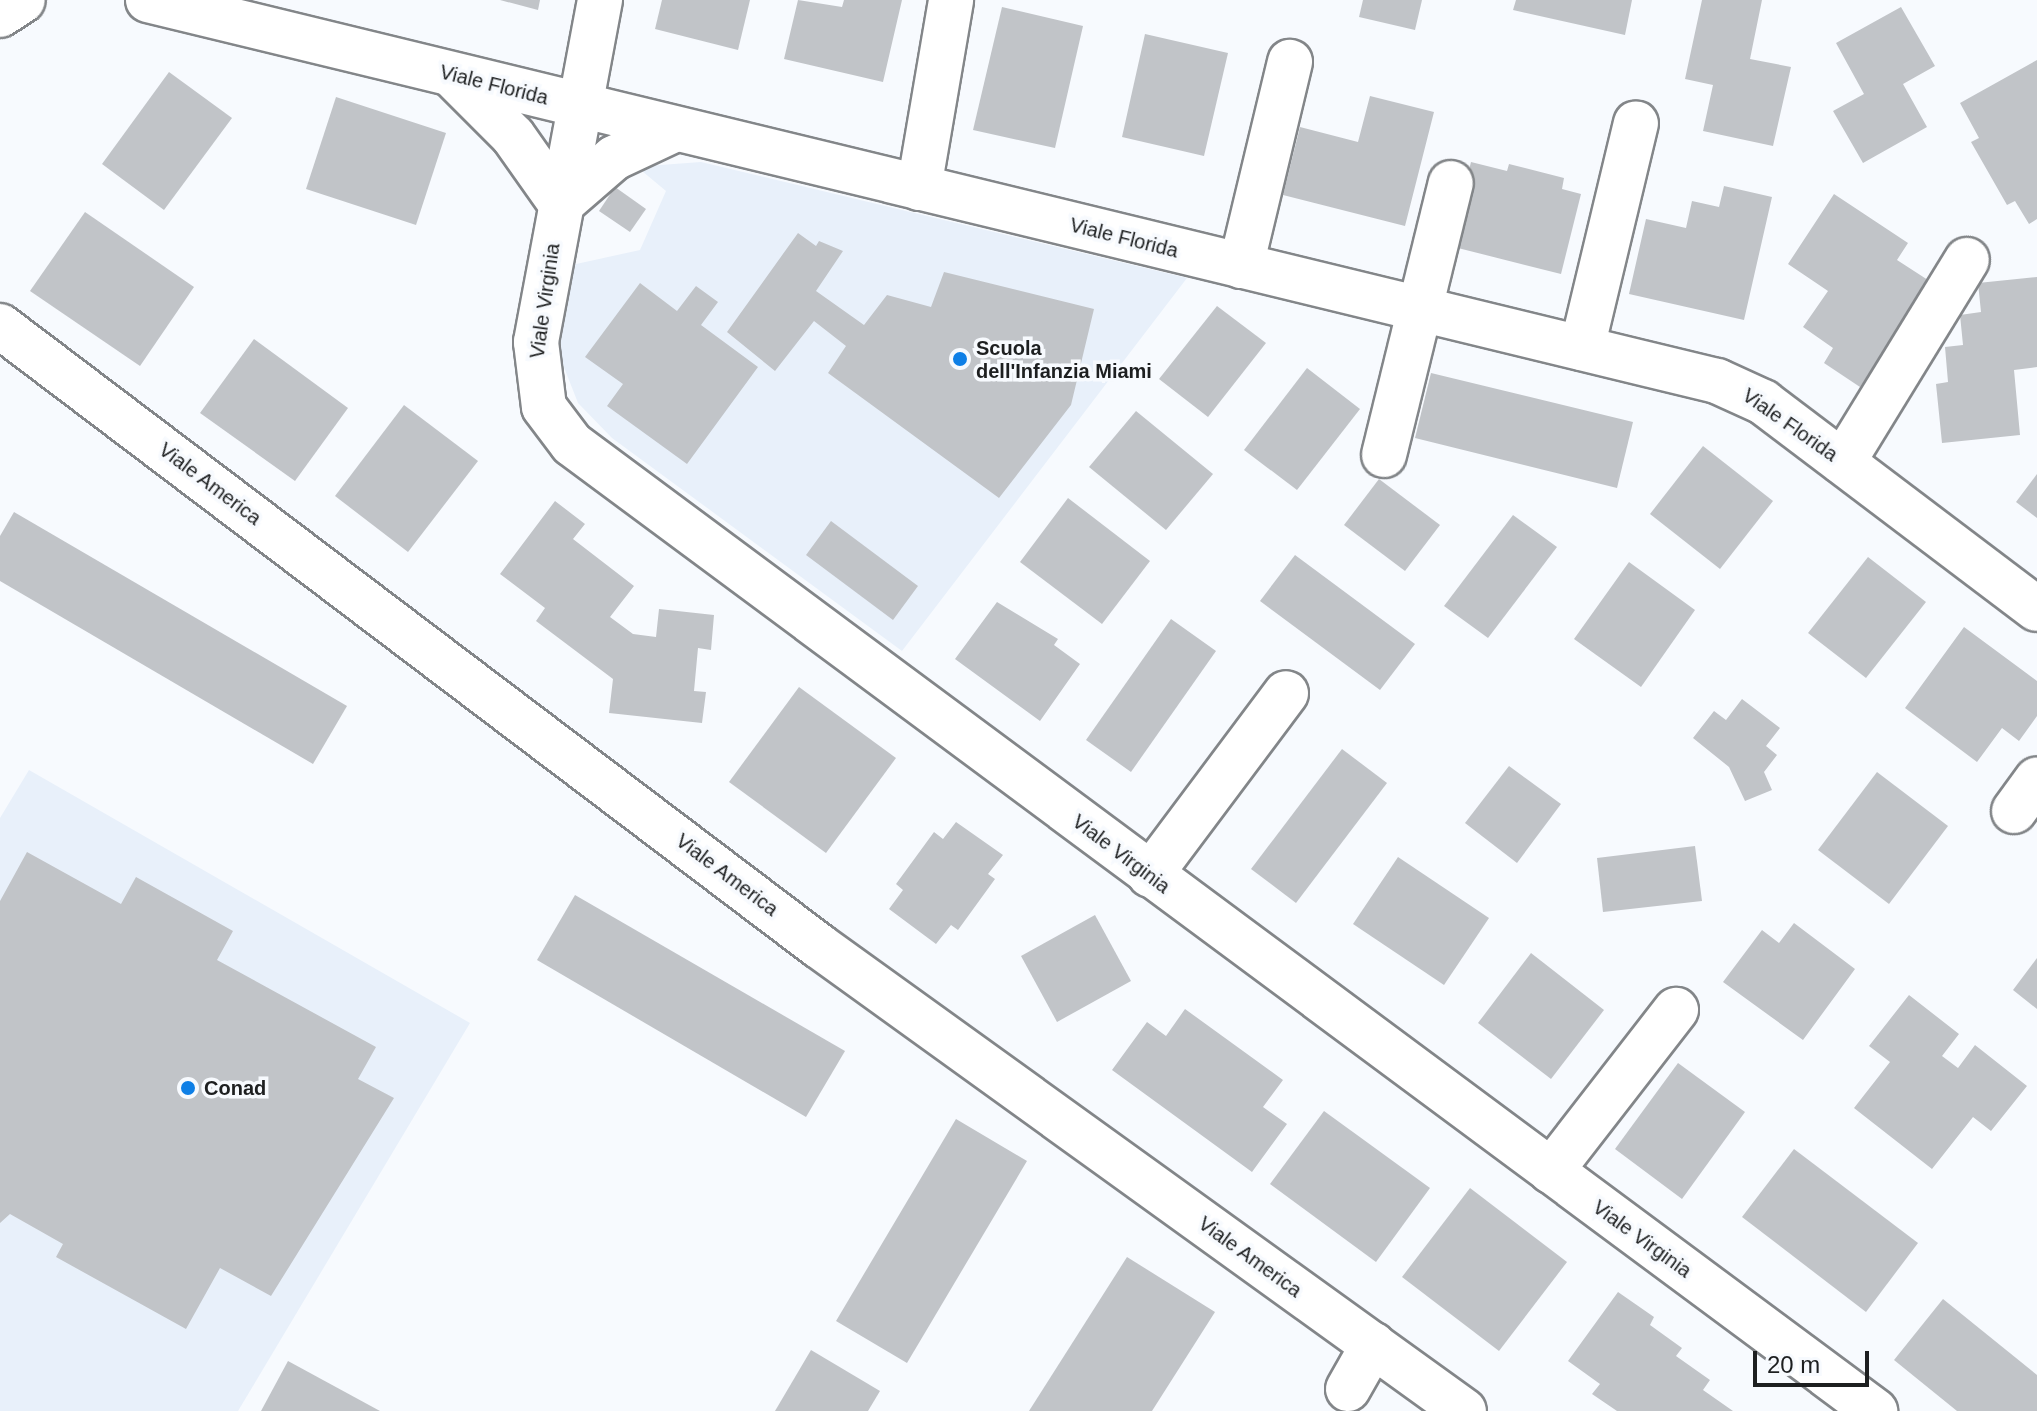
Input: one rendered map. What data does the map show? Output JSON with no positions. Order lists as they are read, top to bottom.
{
  "streets": {
    "street": ["Viale Florida", "Viale Virginia", "Viale America"]
  },
  "crossings": [
    ["Viale Florida", "Viale Virginia"]
  ],
  "places": ["Scuola dell'Infanzia Miami", "Conad"],
  "scale_bar": "20 m"
}
